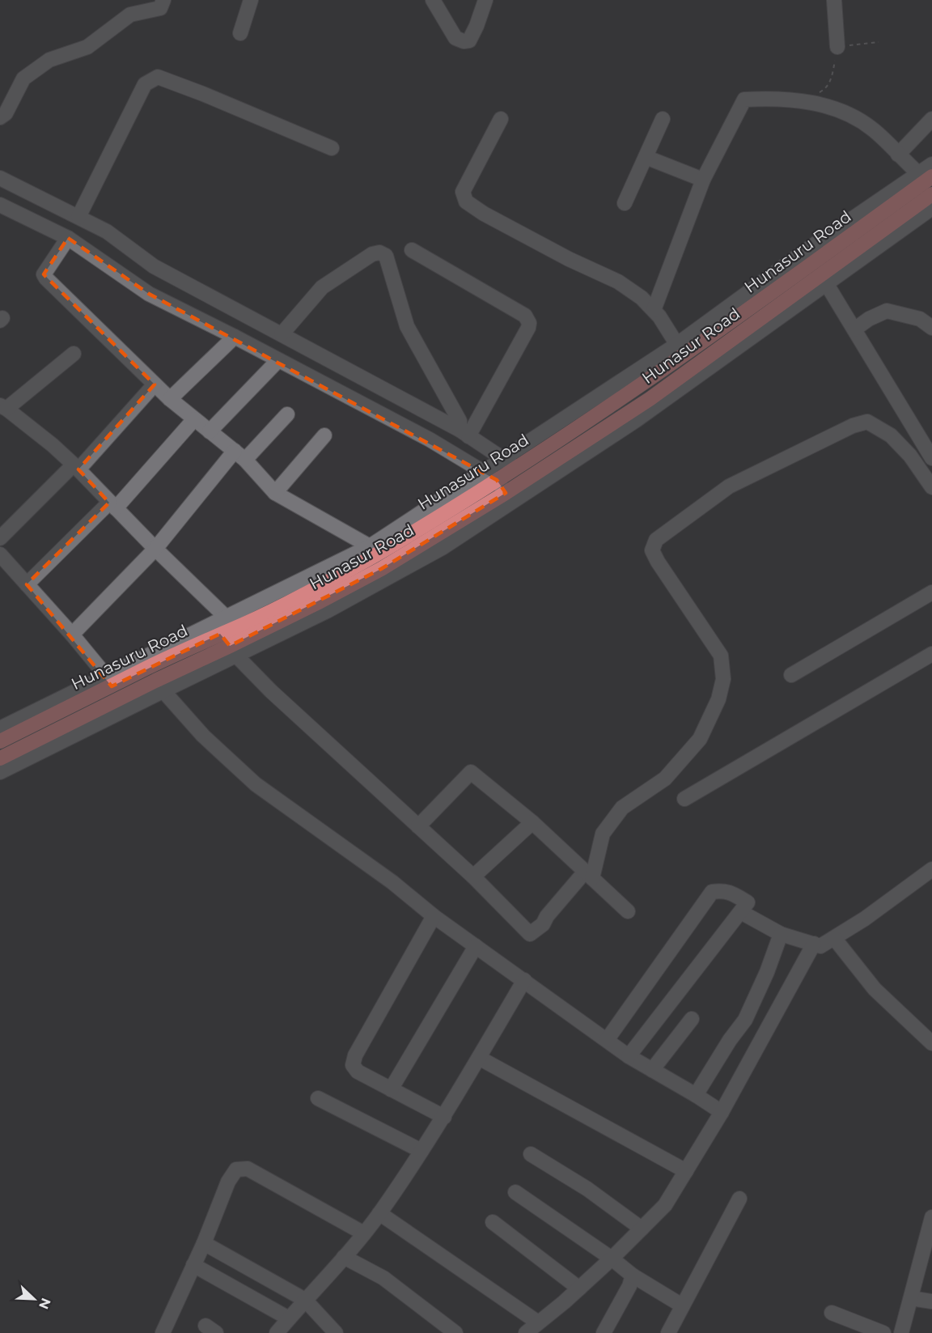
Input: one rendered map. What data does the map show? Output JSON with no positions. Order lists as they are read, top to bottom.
{
  "streets": {
    "highway": ["Hunasuru Road", "Hunasur Road"]
  },
  "north": "bottom right"
}
